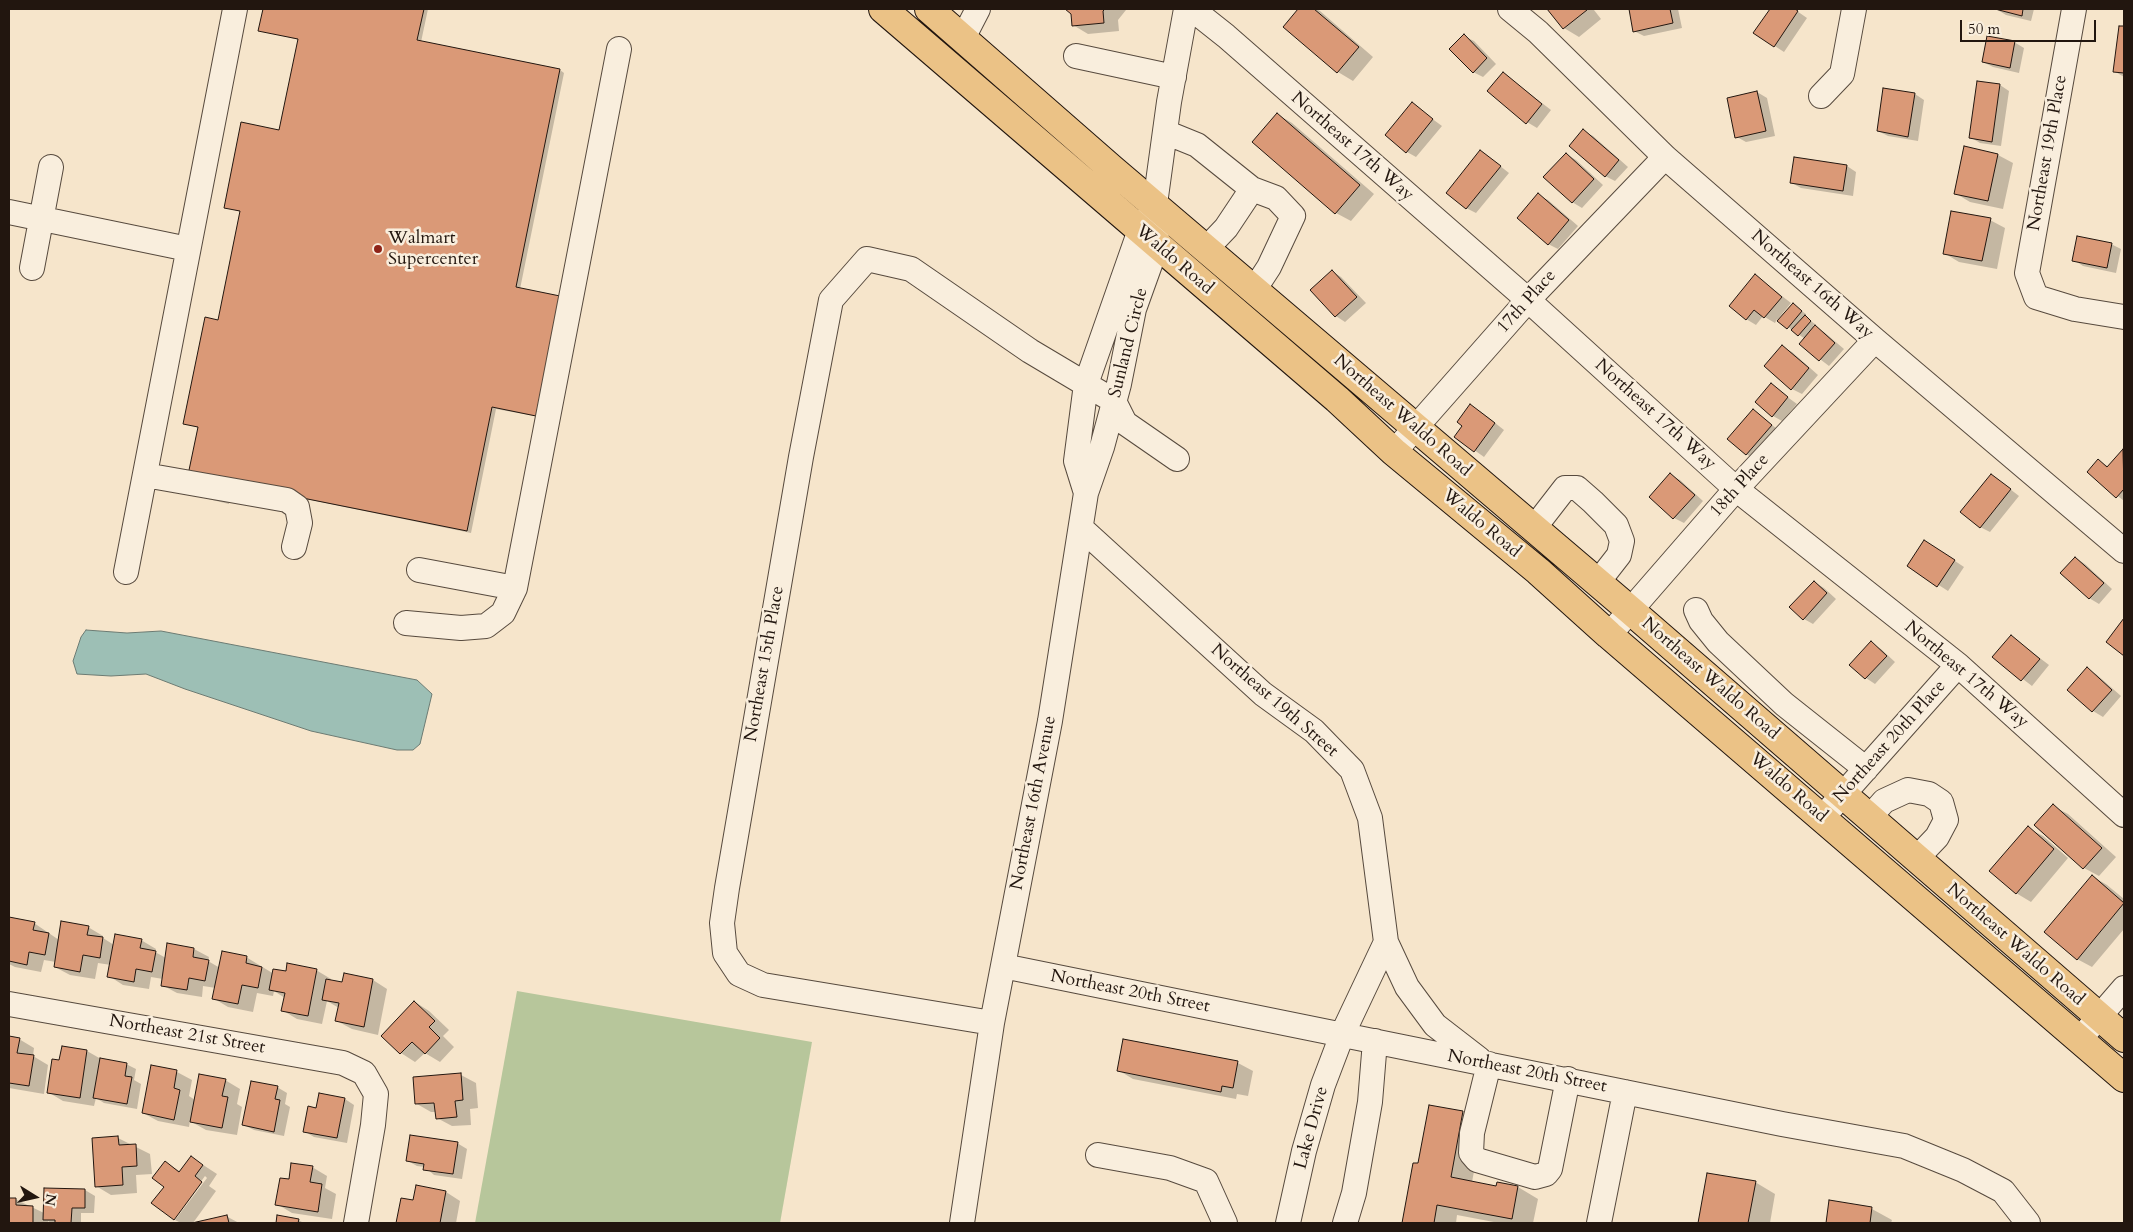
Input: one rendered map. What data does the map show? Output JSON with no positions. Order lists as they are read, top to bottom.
{
  "streets": {
    "highway": ["Waldo Road", "Northeast Waldo Road"],
    "street": [
      "Northeast 17th Way",
      "Northeast 19th Place",
      "Northeast 16th Way",
      "17th Place",
      "Sunland Circle",
      "18th Place",
      "Northeast 15th Place",
      "Northeast 19th Street",
      "Northeast 20th Place",
      "Northeast 16th Avenue",
      "Northeast 20th Street",
      "Northeast 21st Street",
      "Lake Drive"
    ]
  },
  "crossings": [
    ["Northeast 17th Way", "17th Place"],
    ["Northeast 17th Way", "18th Place"],
    ["Northeast 17th Way", "Northeast 20th Place"],
    ["Waldo Road", "17th Place"],
    ["Waldo Road", "Sunland Circle"],
    ["Waldo Road", "Northeast Waldo Road"],
    ["Waldo Road", "18th Place"],
    ["Waldo Road", "Northeast 20th Place"],
    ["Northeast 16th Way", "17th Place"],
    ["Northeast 16th Way", "18th Place"],
    ["17th Place", "Northeast Waldo Road"],
    ["Sunland Circle", "Northeast 15th Place"],
    ["Sunland Circle", "Northeast 16th Avenue"],
    ["Northeast Waldo Road", "18th Place"],
    ["Northeast Waldo Road", "Northeast 20th Place"],
    ["Northeast 15th Place", "Northeast 16th Avenue"],
    ["Northeast 19th Street", "Northeast 16th Avenue"],
    ["Northeast 19th Street", "Northeast 20th Street"],
    ["Northeast 19th Street", "Lake Drive"],
    ["Northeast 16th Avenue", "Northeast 20th Street"],
    ["Northeast 20th Street", "Lake Drive"]
  ],
  "places": ["Walmart Supercenter"],
  "scale_bar": "50 m",
  "north": "right"
}
